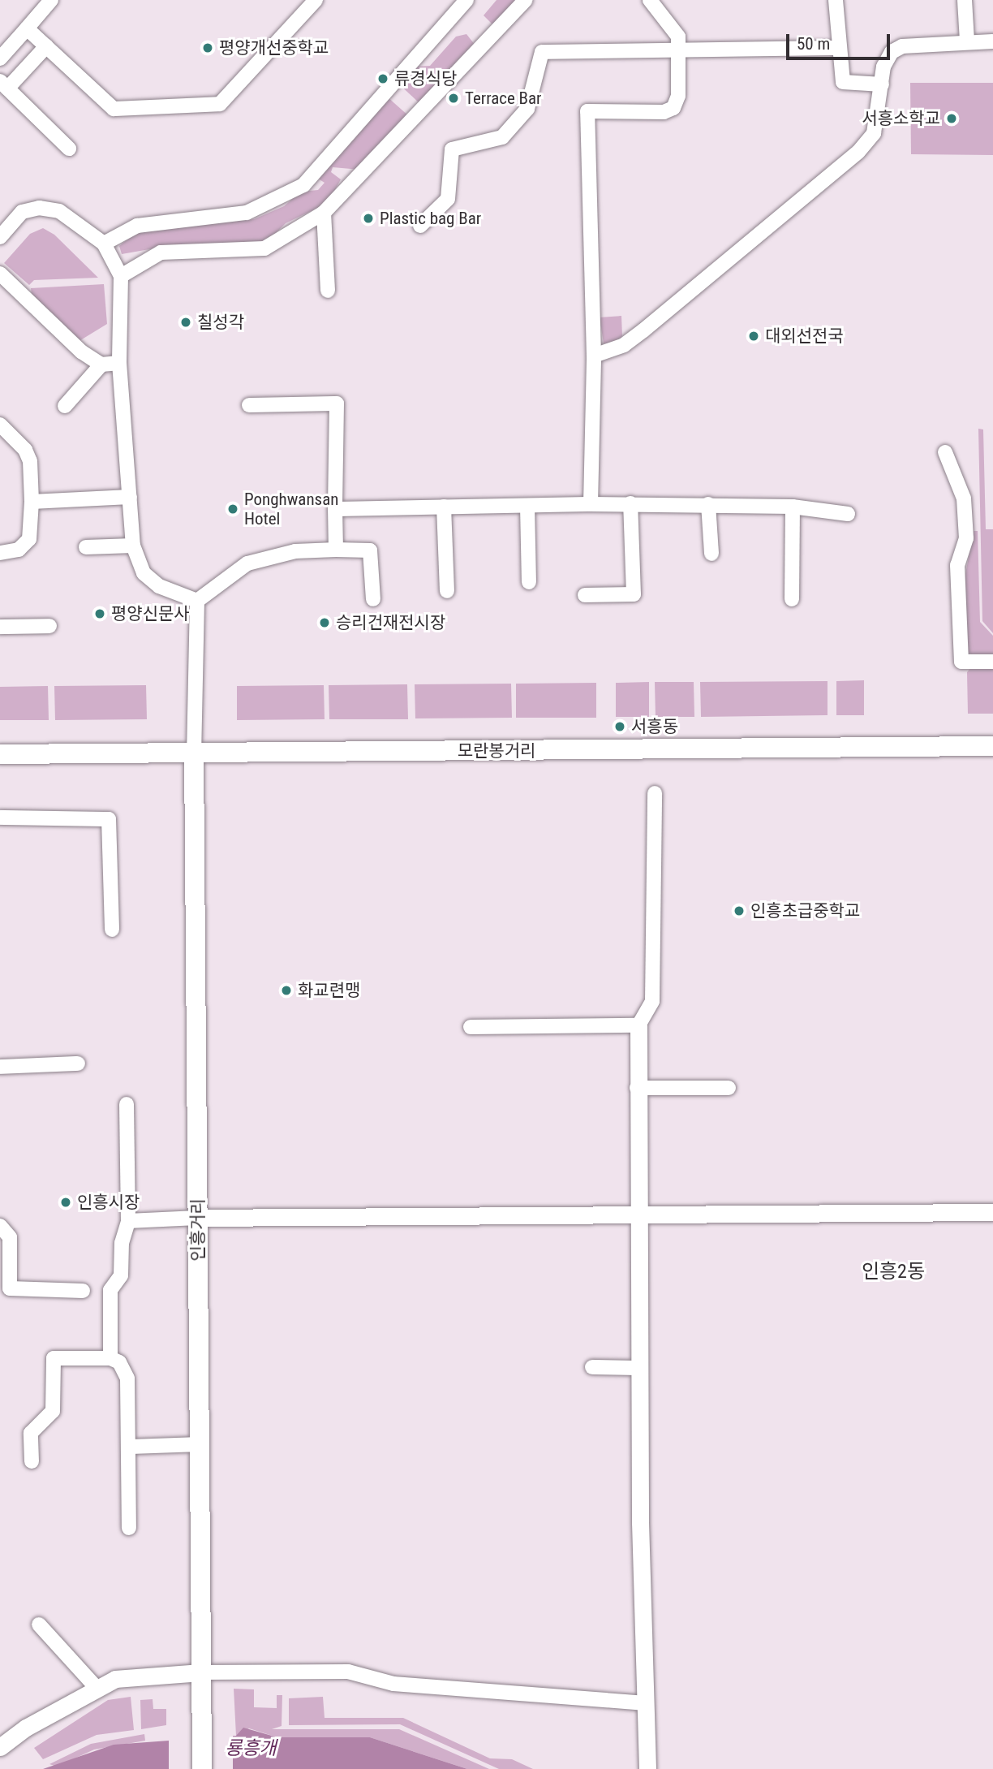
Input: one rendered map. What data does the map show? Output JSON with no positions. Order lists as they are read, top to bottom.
{
  "streets": {
    "main road": ["모란봉거리", "인흥거리"]
  },
  "crossings": [
    ["모란봉거리", "인흥거리"]
  ],
  "districts": ["인흥2동"],
  "water": ["룡흥개"],
  "places": [
    "평양개선중학교",
    "류경식당",
    "Terrace Bar",
    "서흥소학교",
    "Plastic bag Bar",
    "칠성각",
    "대외선전국",
    "Ponghwansan Hotel",
    "평양신문사",
    "승리건재전시장",
    "서흥동",
    "인흥초급중학교",
    "화교련맹",
    "인흥시장"
  ],
  "scale_bar": "50 m"
}
